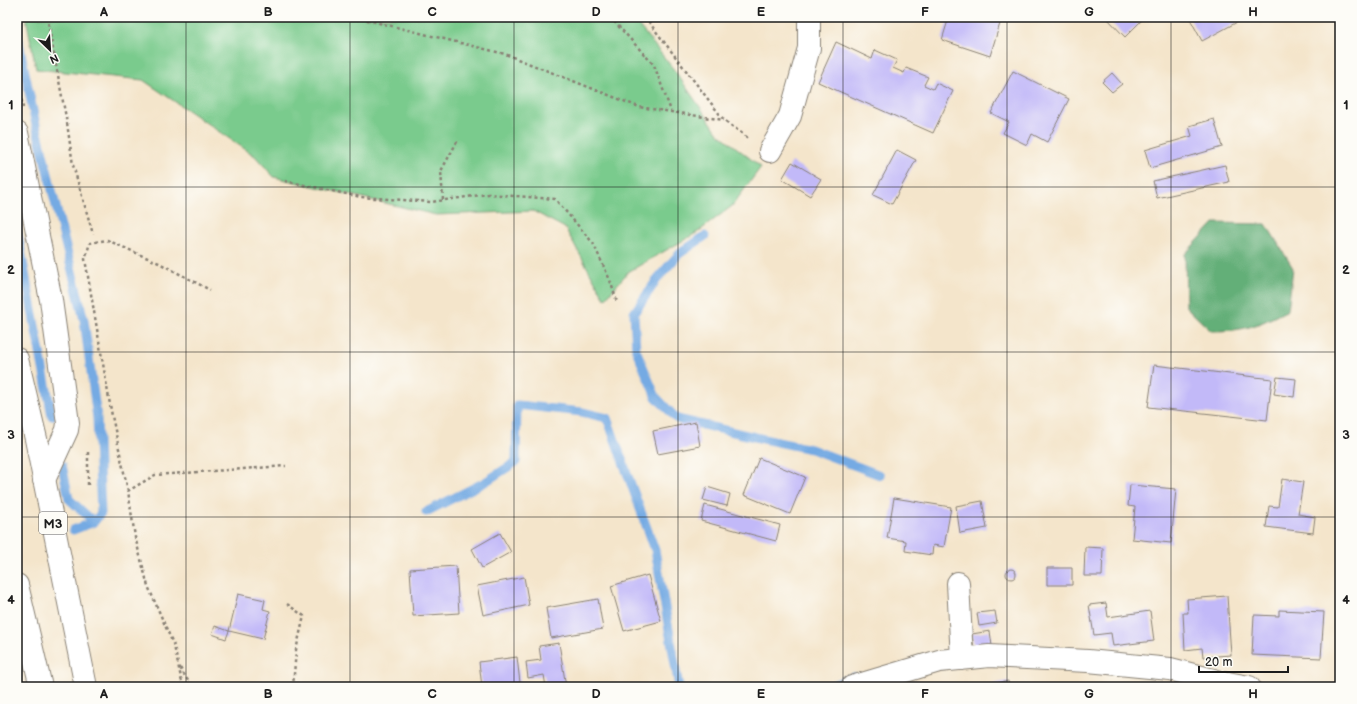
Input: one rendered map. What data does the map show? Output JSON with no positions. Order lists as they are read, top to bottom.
{
  "streets": {
    "main road": ["M3"]
  },
  "scale_bar": "20 m",
  "north": "bottom right",
  "grid": {
    "columns": [
      "A",
      "B",
      "C",
      "D",
      "E",
      "F",
      "G",
      "H"
    ],
    "rows": [
      "1",
      "2",
      "3",
      "4"
    ]
  }
}
